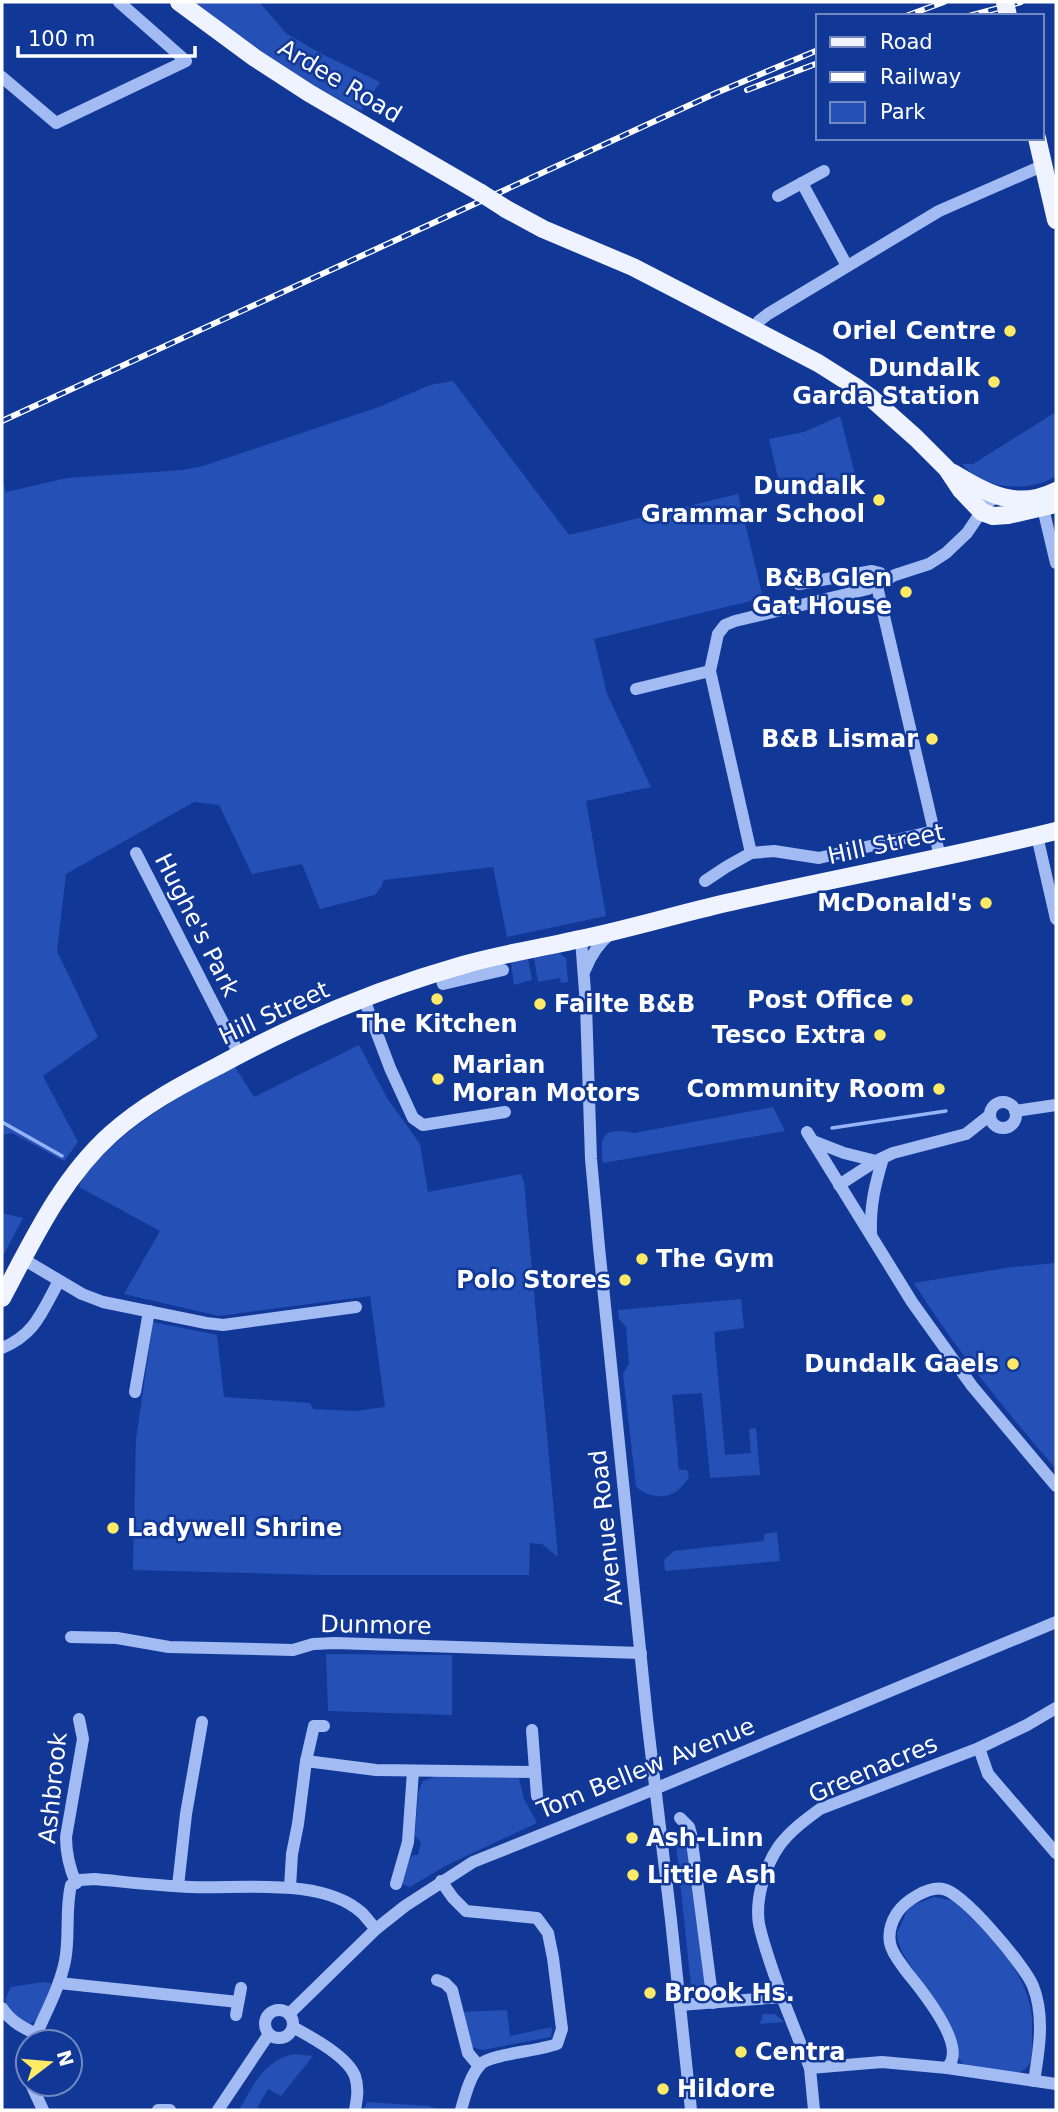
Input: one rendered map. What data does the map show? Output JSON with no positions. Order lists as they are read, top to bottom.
{
  "streets": {
    "main road": ["Ardee Road", "Hill Street"],
    "street": [
      "Hughe's Park",
      "Avenue Road",
      "Dunmore",
      "Tom Bellew Avenue",
      "Greenacres",
      "Ashbrook"
    ]
  },
  "crossings": [
    ["Hill Street", "Hughe's Park"],
    ["Hill Street", "Avenue Road"],
    ["Avenue Road", "Dunmore"],
    ["Avenue Road", "Tom Bellew Avenue"]
  ],
  "places": [
    "Oriel Centre",
    "Dundalk Garda Station",
    "Dundalk Grammar School",
    "B&B Glen Gat House",
    "B&B Lismar",
    "McDonald's",
    "The Kitchen",
    "Post Office",
    "Failte B&B",
    "Tesco Extra",
    "Marian Moran Motors",
    "Community Room",
    "The Gym",
    "Polo Stores",
    "Dundalk Gaels",
    "Ladywell Shrine",
    "Ash-Linn",
    "Little Ash",
    "Brook Hs.",
    "Centra",
    "Hildore"
  ],
  "legend": ["Road", "Railway", "Park"],
  "scale_bar": "100 m",
  "north": "right"
}
